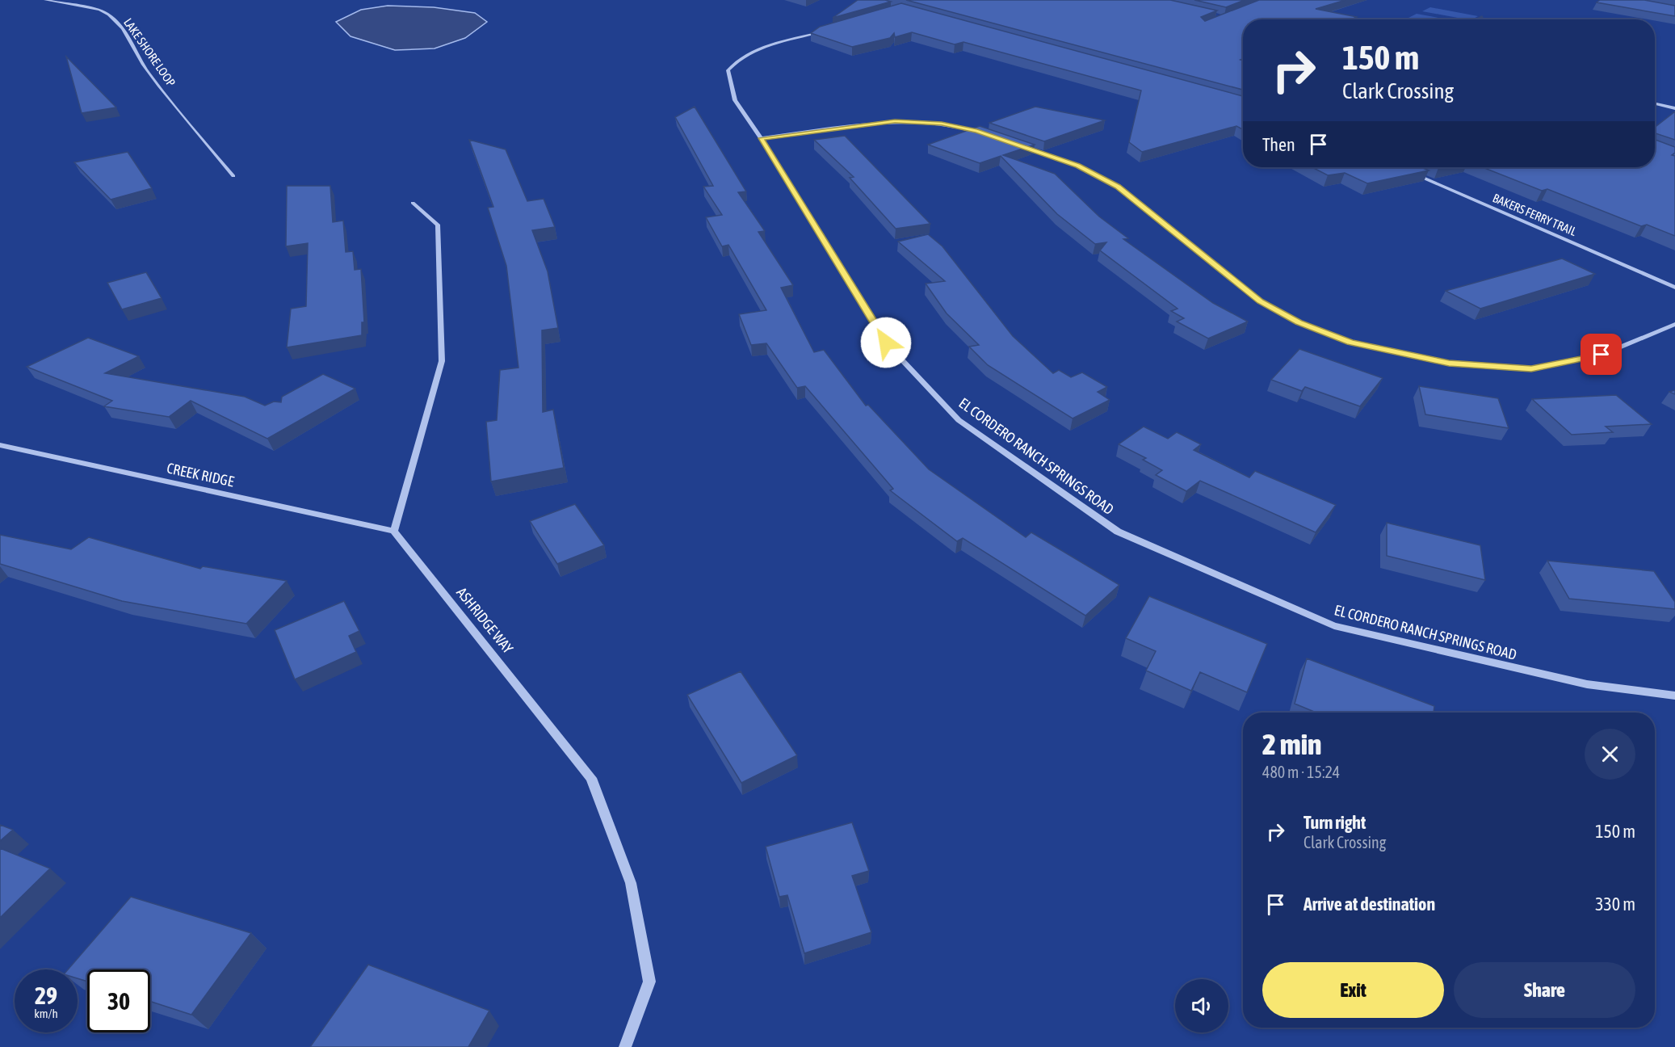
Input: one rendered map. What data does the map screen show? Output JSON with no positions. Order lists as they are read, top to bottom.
{
  "streets": {
    "street": [
      "LAKE SHORE LOOP",
      "BAKERS FERRY TRAIL",
      "EL CORDERO RANCH SPRINGS ROAD",
      "CREEK RIDGE",
      "ASHRIDGE WAY"
    ]
  },
  "crossings": [
    ["CREEK RIDGE", "ASHRIDGE WAY"]
  ],
  "page": {
    "turn": ["150 m", "Clark Crossing"],
    "then": "Then",
    "heading": ["2 min", "480 m · 15:24"],
    "list": [
      {
        "name": "Turn right",
        "note": "Clark Crossing",
        "value": "150 m"
      },
      {
        "name": "Arrive at destination",
        "value": "330 m"
      }
    ],
    "buttons": ["Exit", "Share"],
    "speed": "29 km/h",
    "limit": "30"
  }
}
